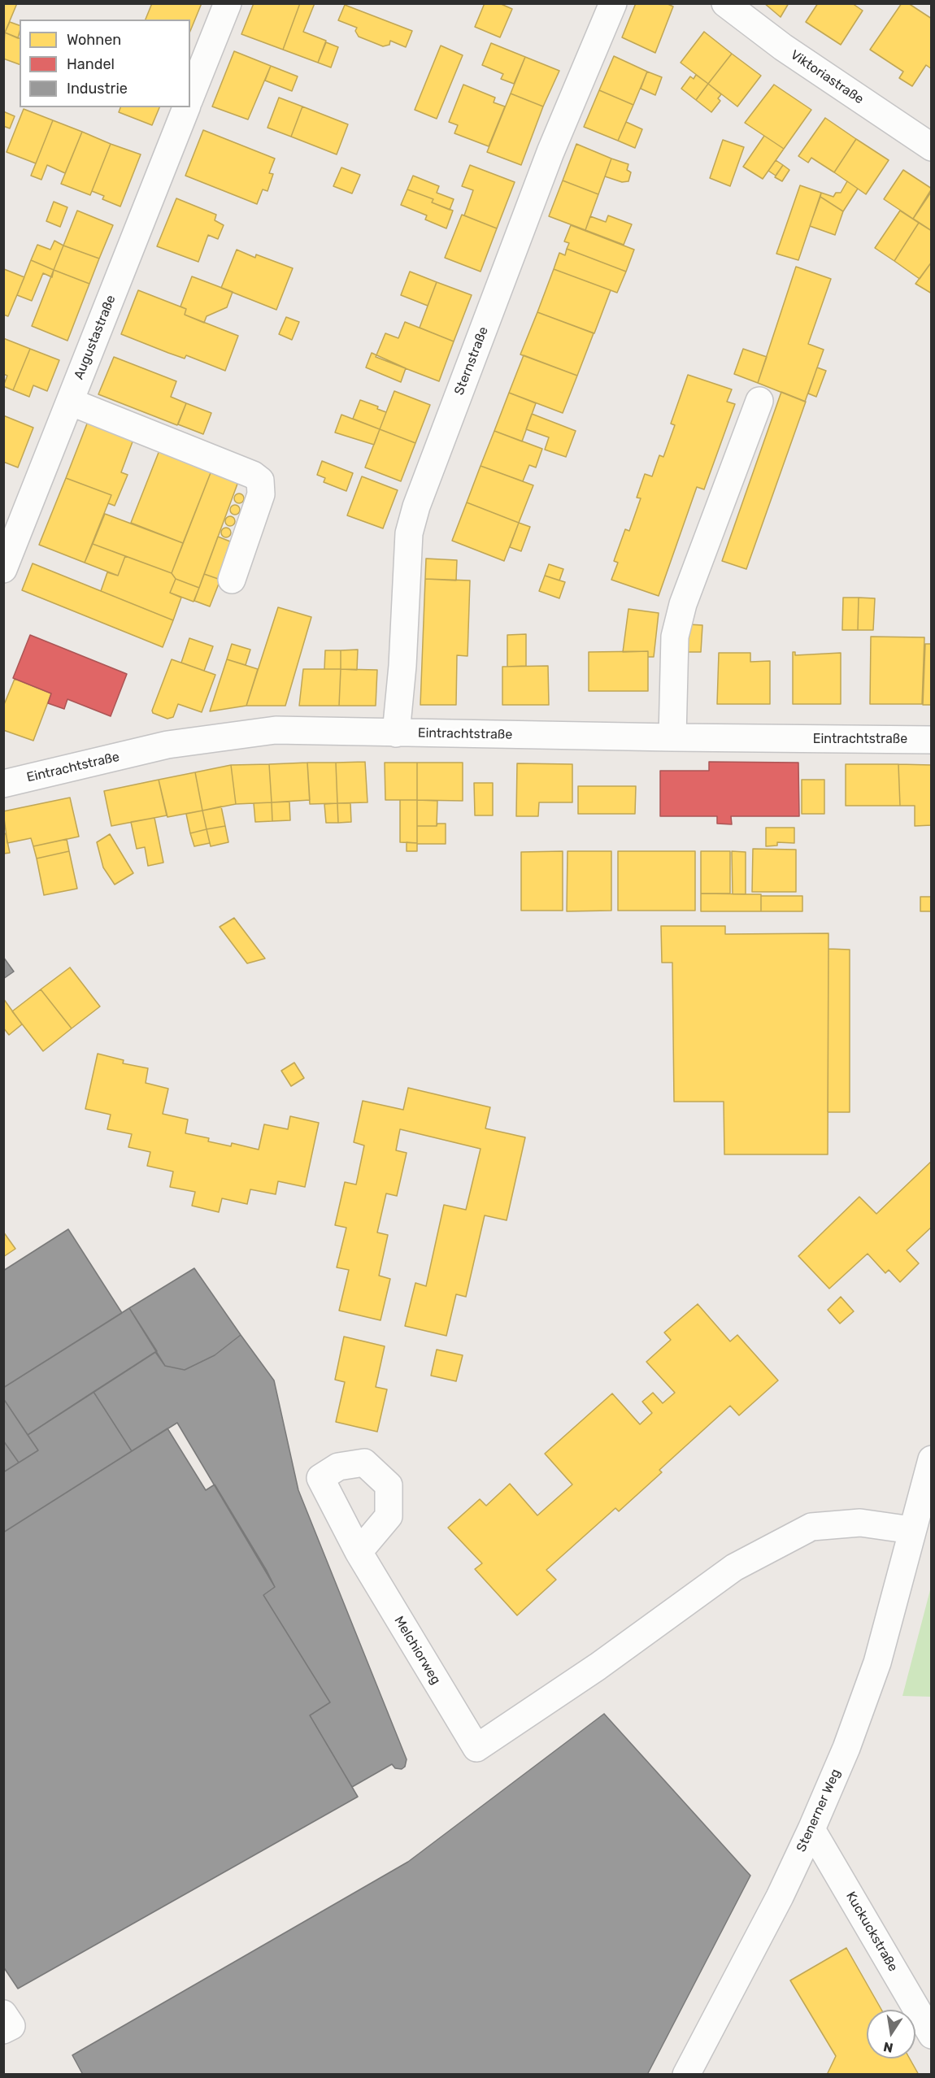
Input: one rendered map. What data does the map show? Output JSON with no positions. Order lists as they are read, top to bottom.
{
  "streets": {
    "street": [
      "Viktoriastraße",
      "Augustastraße",
      "Sternstraße",
      "Eintrachtstraße",
      "Melchiorweg",
      "Stenerner Weg",
      "Kuckuckstraße"
    ]
  },
  "crossings": [
    ["Sternstraße", "Eintrachtstraße"],
    ["Melchiorweg", "Stenerner Weg"],
    ["Stenerner Weg", "Kuckuckstraße"]
  ],
  "legend": ["Wohnen", "Handel", "Industrie"],
  "north": "bottom"
}
